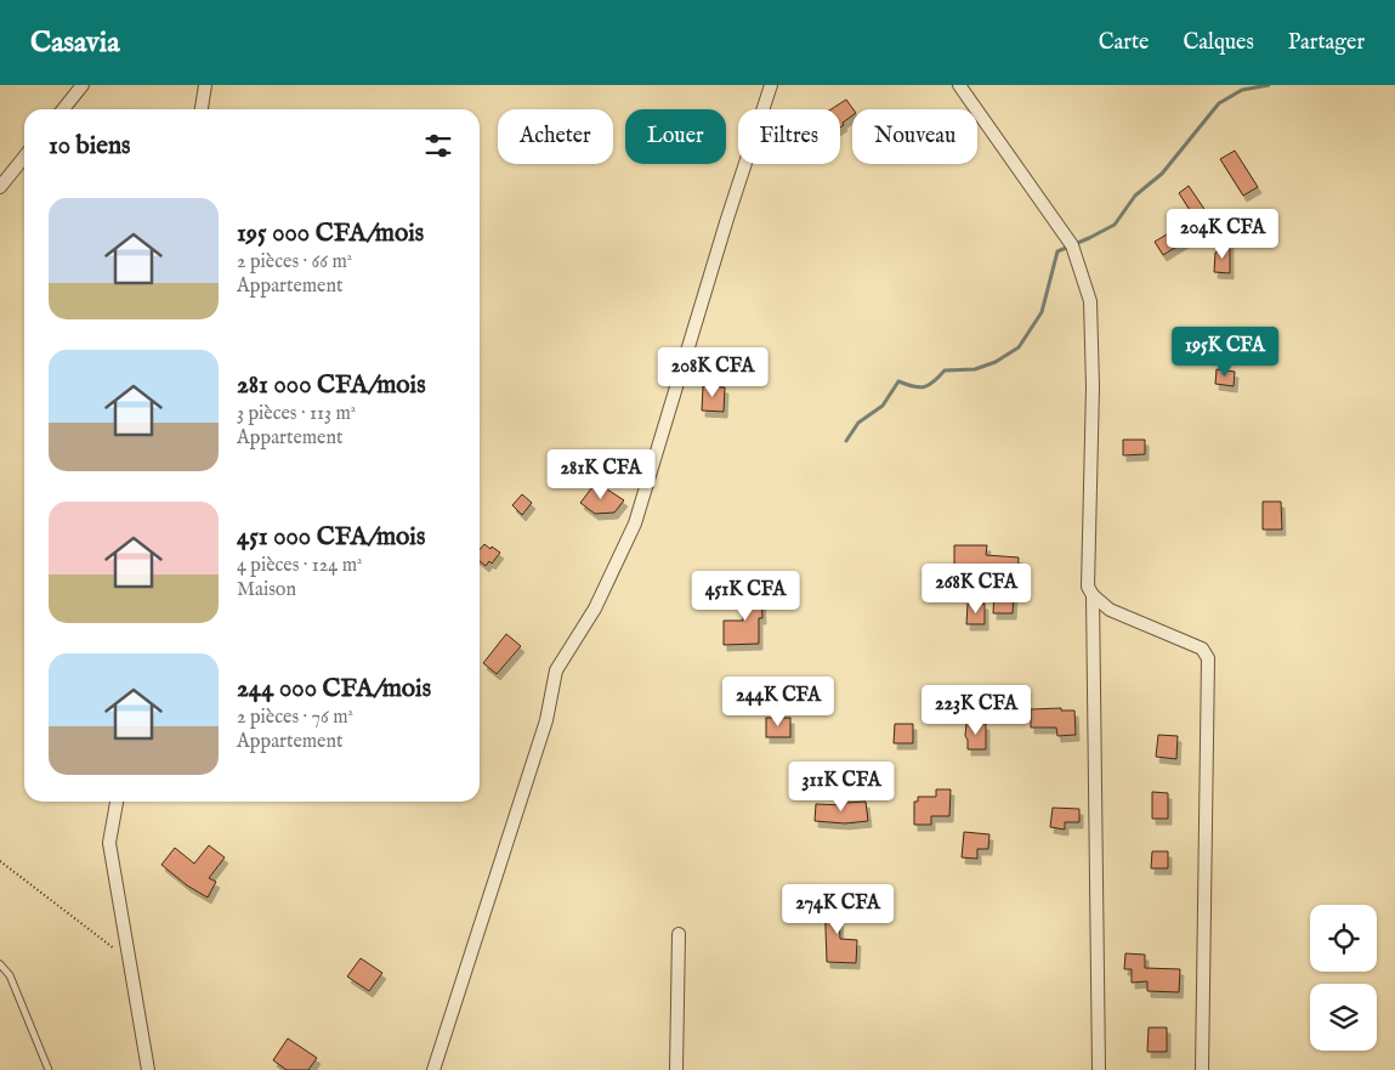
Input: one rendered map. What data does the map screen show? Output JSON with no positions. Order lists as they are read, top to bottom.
{
  "page": {
    "header": "Casavia",
    "nav": ["Carte", "Calques", "Partager"],
    "chip": [
      "Acheter",
      "Louer",
      "Filtres",
      "Nouveau"
    ],
    "heading": "10 biens",
    "list": [
      {
        "name": "195 000 CFA/mois",
        "note": "2 pièces · 66 m² · Appartement"
      },
      {
        "name": "281 000 CFA/mois",
        "note": "3 pièces · 113 m² · Appartement"
      },
      {
        "name": "451 000 CFA/mois",
        "note": "4 pièces · 124 m² · Maison"
      },
      {
        "name": "244 000 CFA/mois",
        "note": "2 pièces · 76 m² · Appartement"
      }
    ],
    "price": [
      "204K CFA",
      "195K CFA",
      "208K CFA",
      "281K CFA",
      "268K CFA",
      "451K CFA",
      "244K CFA",
      "223K CFA",
      "311K CFA",
      "274K CFA"
    ]
  }
}
